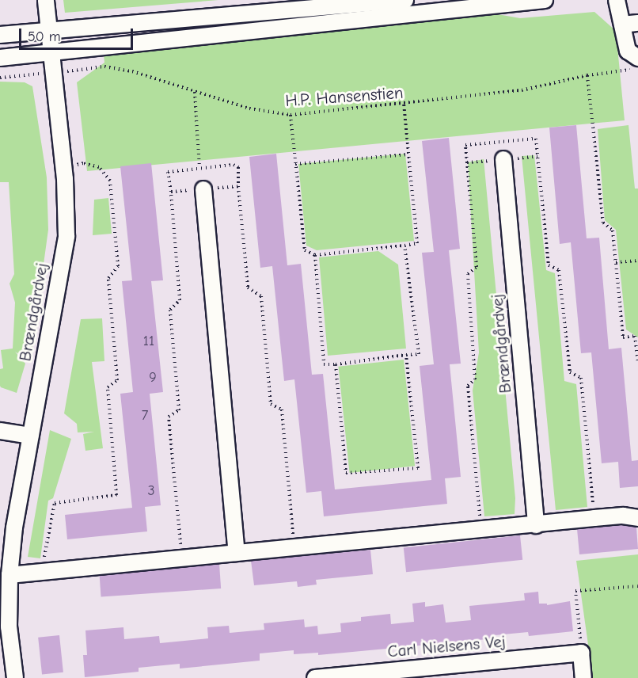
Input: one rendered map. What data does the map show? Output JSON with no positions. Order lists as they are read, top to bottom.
{
  "streets": {
    "street": ["Brændgårdvej", "Carl Nielsens Vej"],
    "path": ["H.P. Hansenstien"]
  },
  "crossings": [
    ["H.P. Hansenstien", "Brændgårdvej"]
  ],
  "house_numbers": [
    "11",
    "9",
    "7",
    "3"
  ],
  "scale_bar": "50 m"
}
